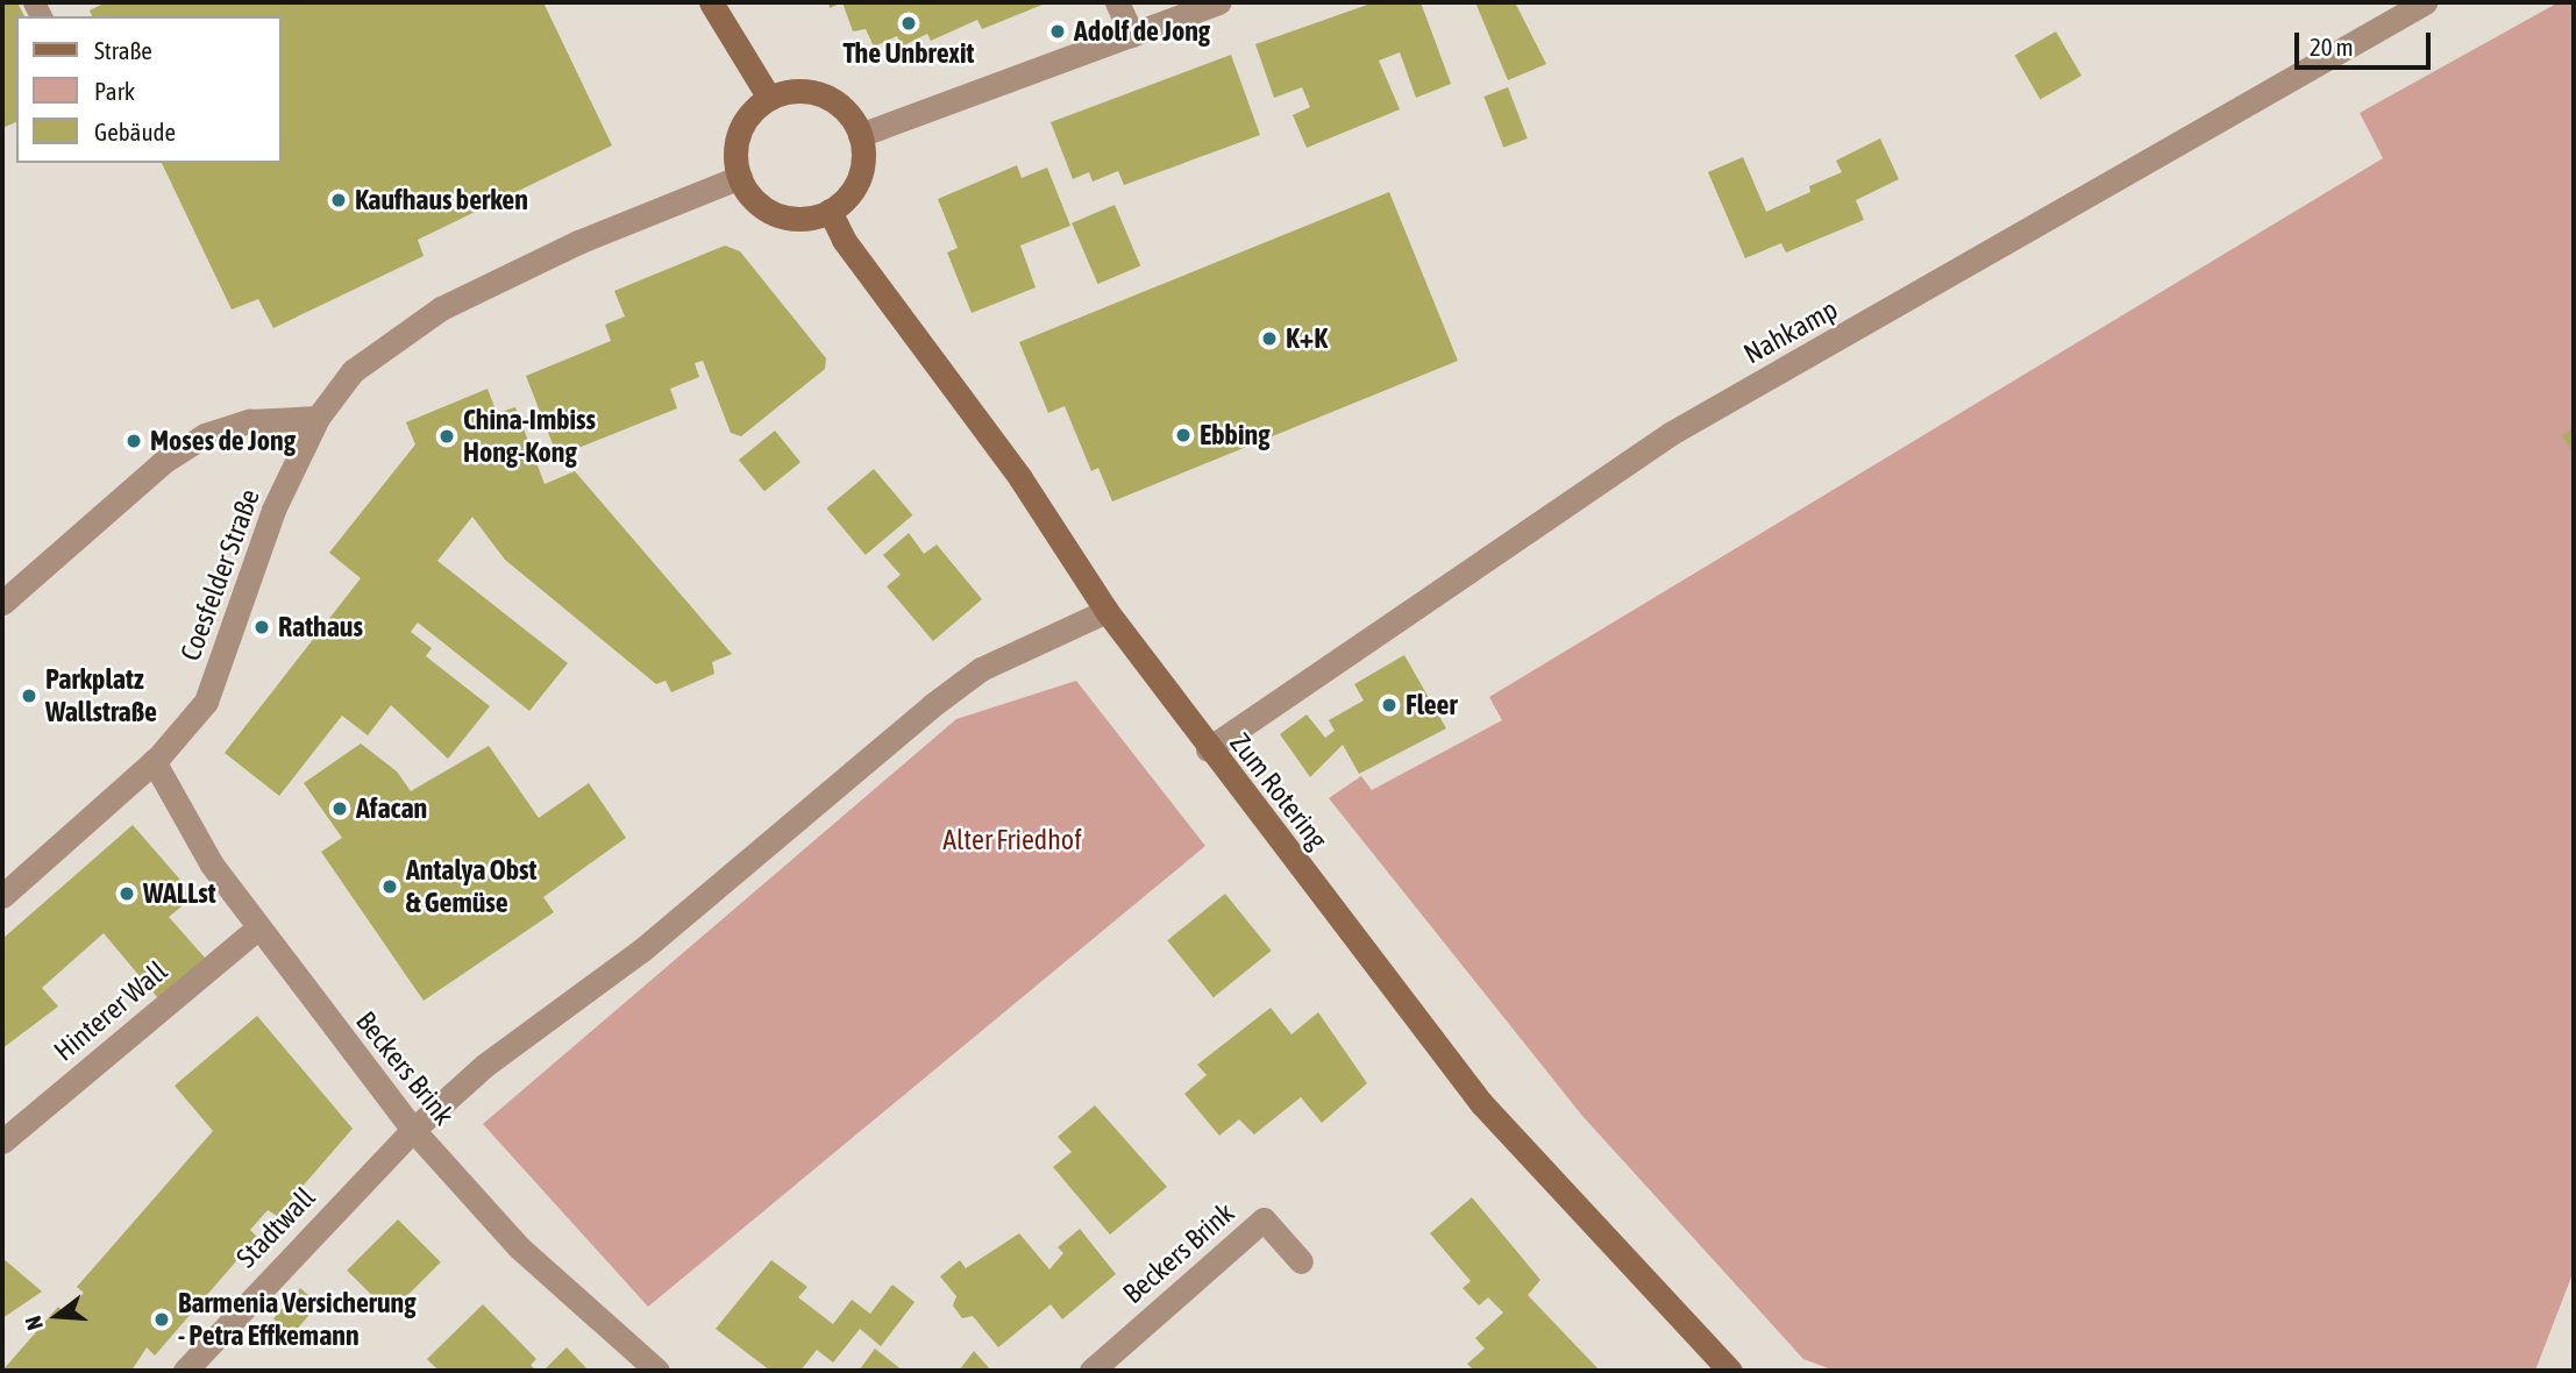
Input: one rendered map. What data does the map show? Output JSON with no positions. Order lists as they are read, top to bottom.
{
  "streets": {
    "street": [
      "Nahkamp",
      "Coesfelder Straße",
      "Zum Rotering",
      "Hinterer Wall",
      "Beckers Brink",
      "Stadtwall"
    ]
  },
  "crossings": [
    ["Nahkamp", "Zum Rotering"],
    ["Coesfelder Straße", "Zum Rotering"],
    ["Coesfelder Straße", "Beckers Brink"],
    ["Zum Rotering", "Stadtwall"],
    ["Hinterer Wall", "Beckers Brink"],
    ["Beckers Brink", "Stadtwall"]
  ],
  "parks": ["Alter Friedhof"],
  "places": [
    "The Unbrexit",
    "Adolf de Jong",
    "Kaufhaus berken",
    "K+K",
    "Ebbing",
    "China-Imbiss Hong-Kong",
    "Moses de Jong",
    "Rathaus",
    "Parkplatz Wallstraße",
    "Fleer",
    "Afacan",
    "Antalya Obst & Gemüse",
    "WALLst",
    "Barmenia Versicherung - Petra Effkemann"
  ],
  "legend": ["Straße", "Park", "Gebäude"],
  "scale_bar": "20 m",
  "north": "left"
}
